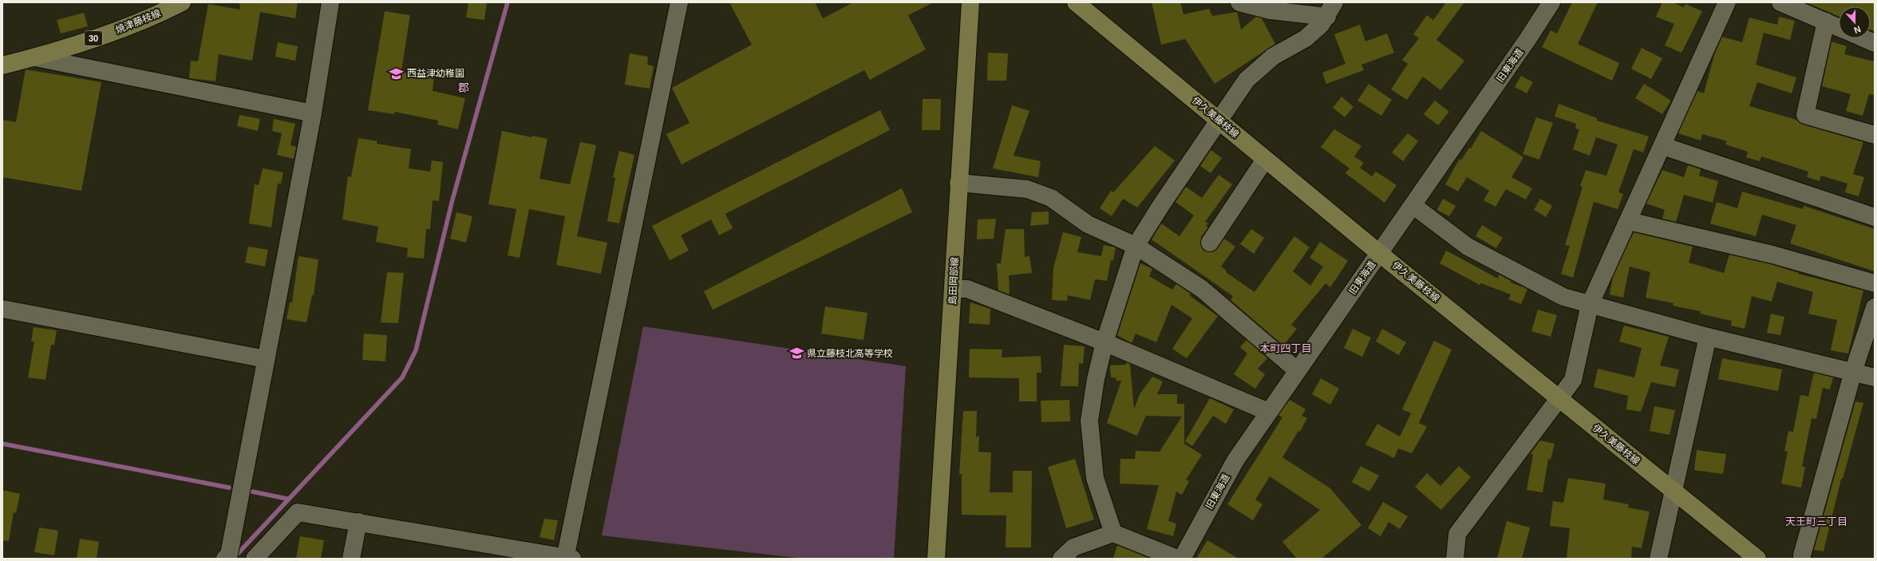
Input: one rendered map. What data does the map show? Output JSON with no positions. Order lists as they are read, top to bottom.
{
  "streets": {
    "main road": [
      "焼津藤枝線",
      "30",
      "伊久美藤枝線",
      "島田岡部線"
    ],
    "street": ["旧東海道"]
  },
  "crossings": [
    ["旧東海道", "伊久美藤枝線"]
  ],
  "districts": ["郡", "本町四丁目", "天王町三丁目"],
  "places": {
    "school or university": ["西益津幼稚園", "県立藤枝北高等学校"]
  },
  "north": "bottom"
}
